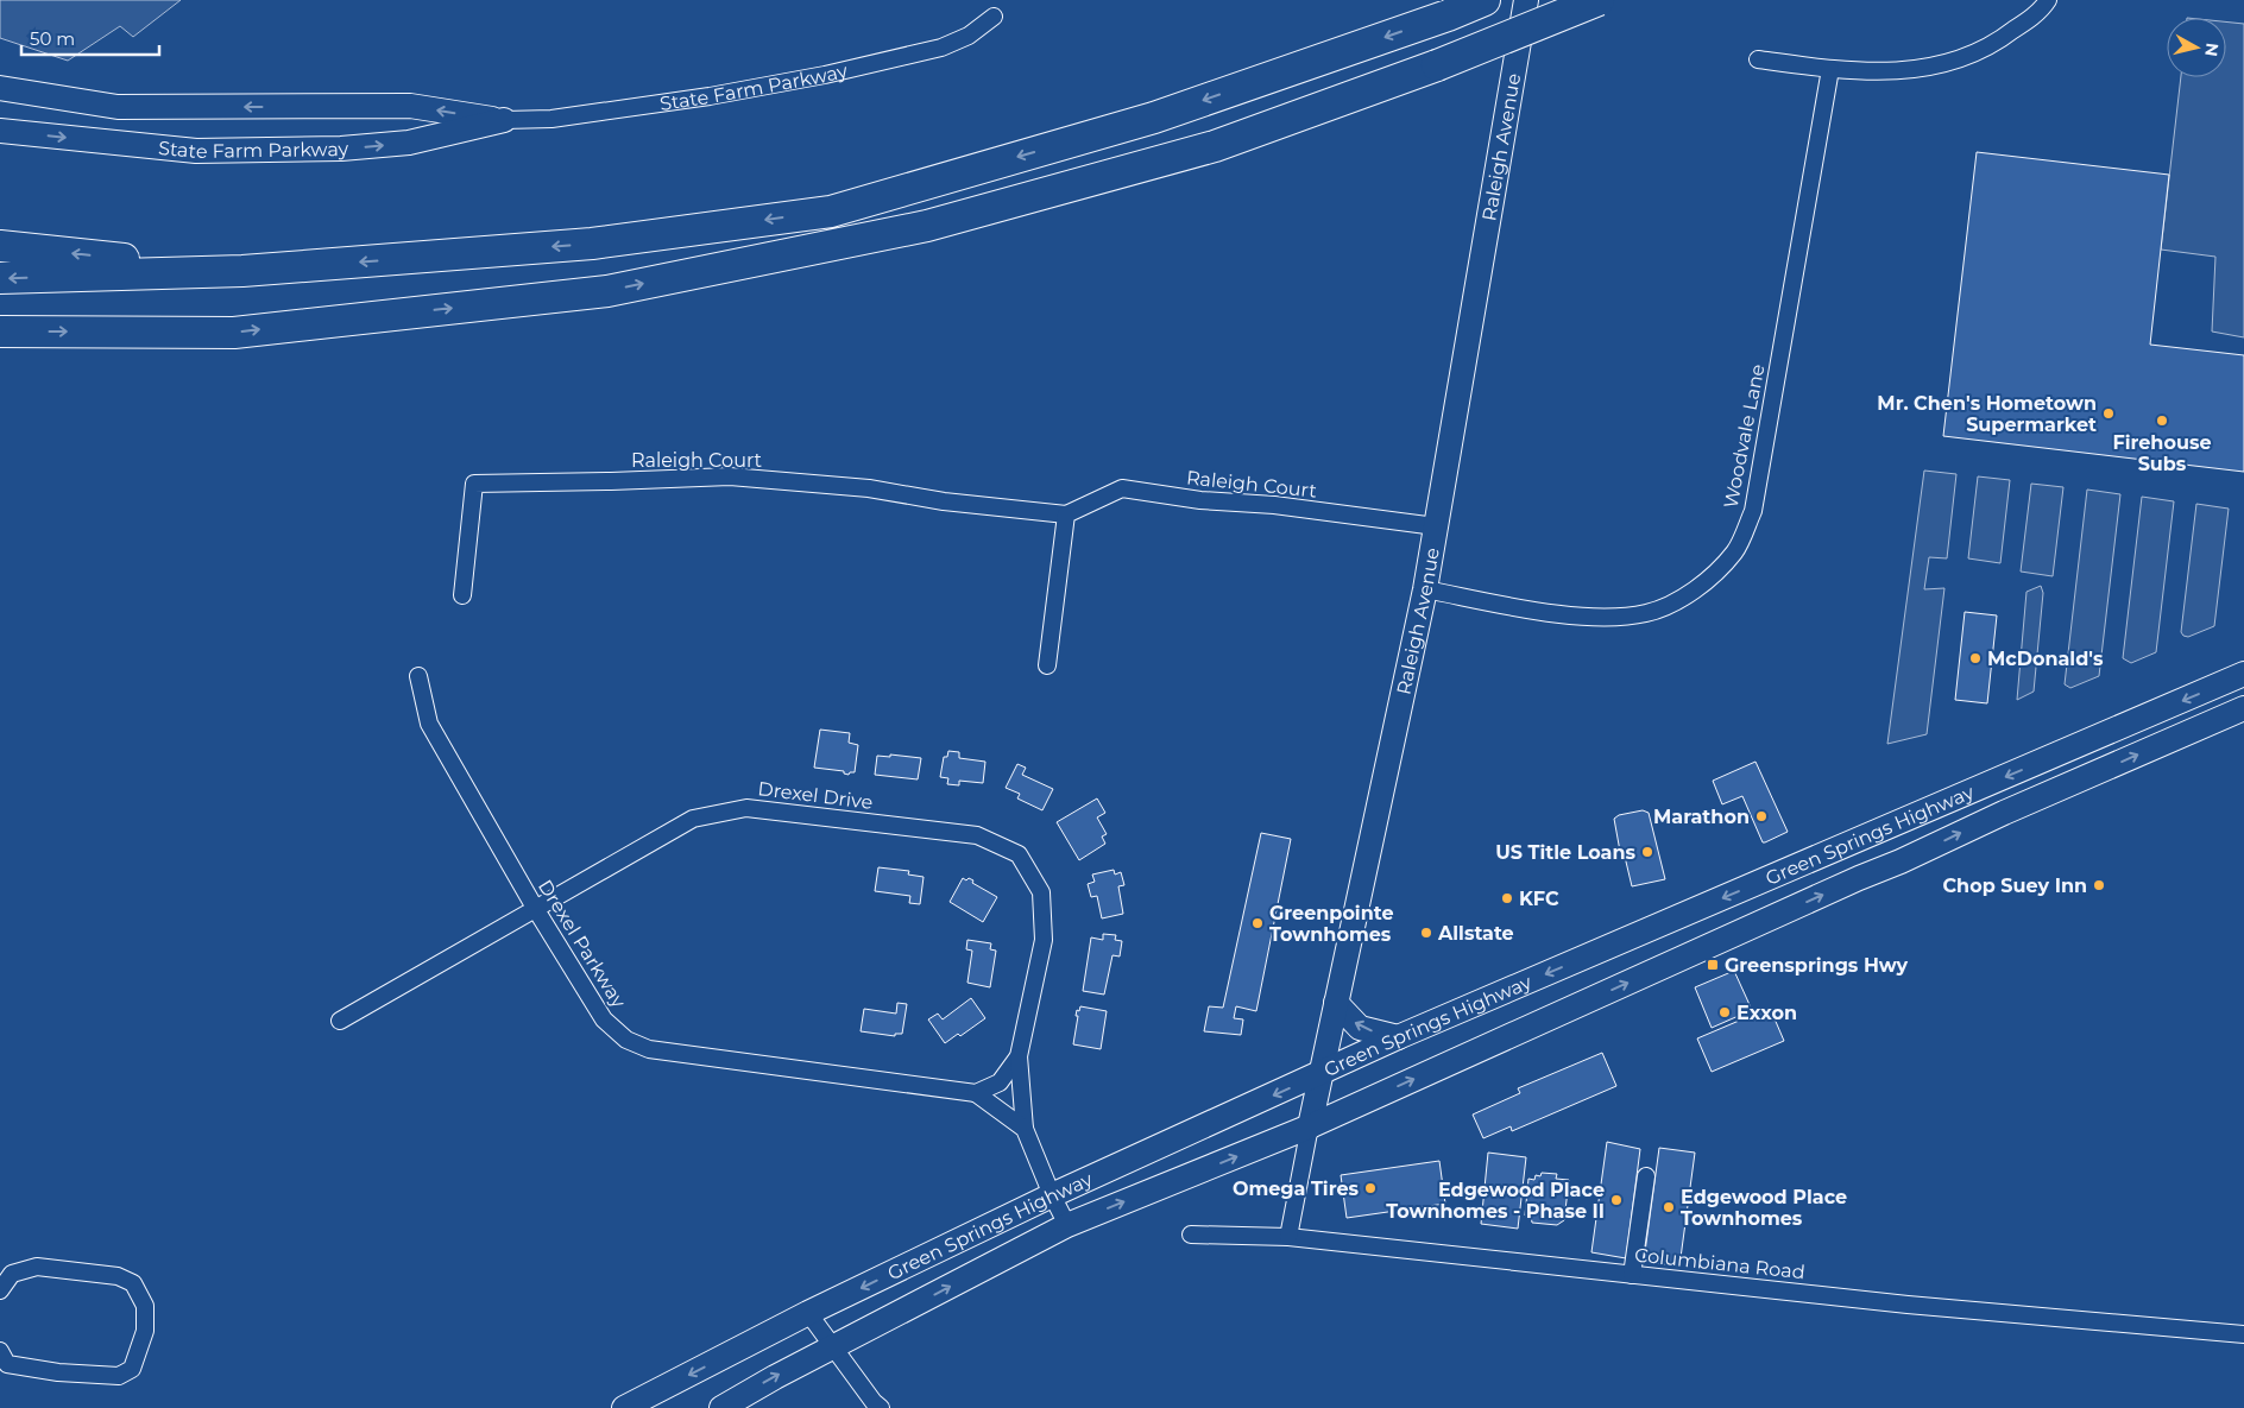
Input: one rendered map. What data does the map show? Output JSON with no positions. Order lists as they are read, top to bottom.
{
  "streets": {
    "main road": ["State Farm Parkway", "Raleigh Avenue", "Green Springs Highway"],
    "street": [
      "Woodvale Lane",
      "Raleigh Court",
      "Drexel Drive",
      "Drexel Parkway",
      "Columbiana Road"
    ]
  },
  "crossings": [
    ["Raleigh Avenue", "Woodvale Lane"],
    ["Raleigh Avenue", "Raleigh Court"],
    ["Raleigh Avenue", "Green Springs Highway"],
    ["Raleigh Avenue", "Columbiana Road"],
    ["Drexel Drive", "Drexel Parkway"]
  ],
  "places": {
    "other": [
      "Mr. Chen's Hometown Supermarket",
      "Firehouse Subs",
      "McDonald's",
      "Marathon",
      "US Title Loans",
      "Chop Suey Inn",
      "KFC",
      "Greenpointe Townhomes",
      "Allstate",
      "Exxon",
      "Omega Tires",
      "Edgewood Place Townhomes - Phase II",
      "Edgewood Place Townhomes"
    ],
    "transit": ["Greensprings Hwy"]
  },
  "scale_bar": "50 m",
  "north": "right"
}
